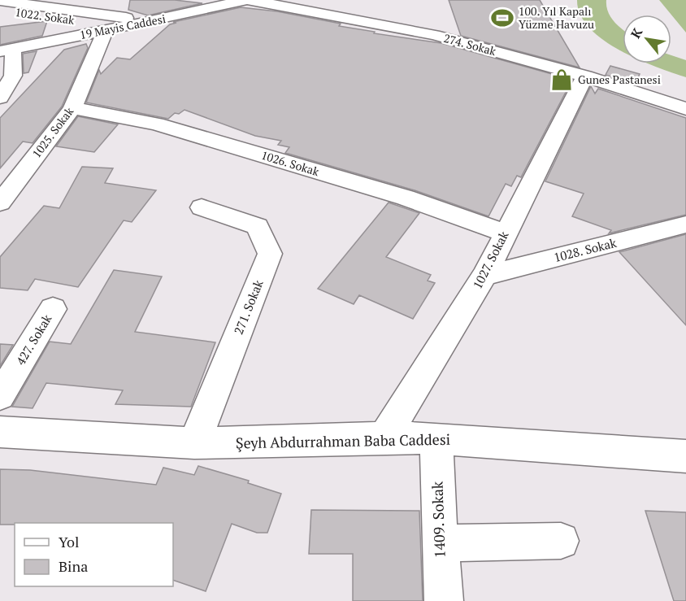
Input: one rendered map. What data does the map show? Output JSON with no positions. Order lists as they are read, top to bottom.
{
  "streets": {
    "street": [
      "1022. Sokak",
      "19 Mayis Caddesi",
      "274. Sokak",
      "1025. Sokak",
      "1026. Sokak",
      "1028. Sokak",
      "1027. Sokak",
      "271. Sokak",
      "427. Sokak",
      "Şeyh Abdurrahman Baba Caddesi",
      "1409. Sokak"
    ]
  },
  "crossings": [
    ["1022. Sokak", "19 Mayis Caddesi"],
    ["1022. Sokak", "1025. Sokak"],
    ["19 Mayis Caddesi", "1025. Sokak"],
    ["274. Sokak", "1027. Sokak"],
    ["1025. Sokak", "1026. Sokak"],
    ["1026. Sokak", "1027. Sokak"],
    ["1028. Sokak", "1027. Sokak"],
    ["1027. Sokak", "Şeyh Abdurrahman Baba Caddesi"],
    ["271. Sokak", "Şeyh Abdurrahman Baba Caddesi"],
    ["Şeyh Abdurrahman Baba Caddesi", "1409. Sokak"]
  ],
  "places": {
    "sports": ["100. Yıl Kapalı Yüzme Havuzu"],
    "shop": ["Gunes Pastanesi"]
  },
  "legend": ["Yol", "Bina"],
  "north": "top left"
}
